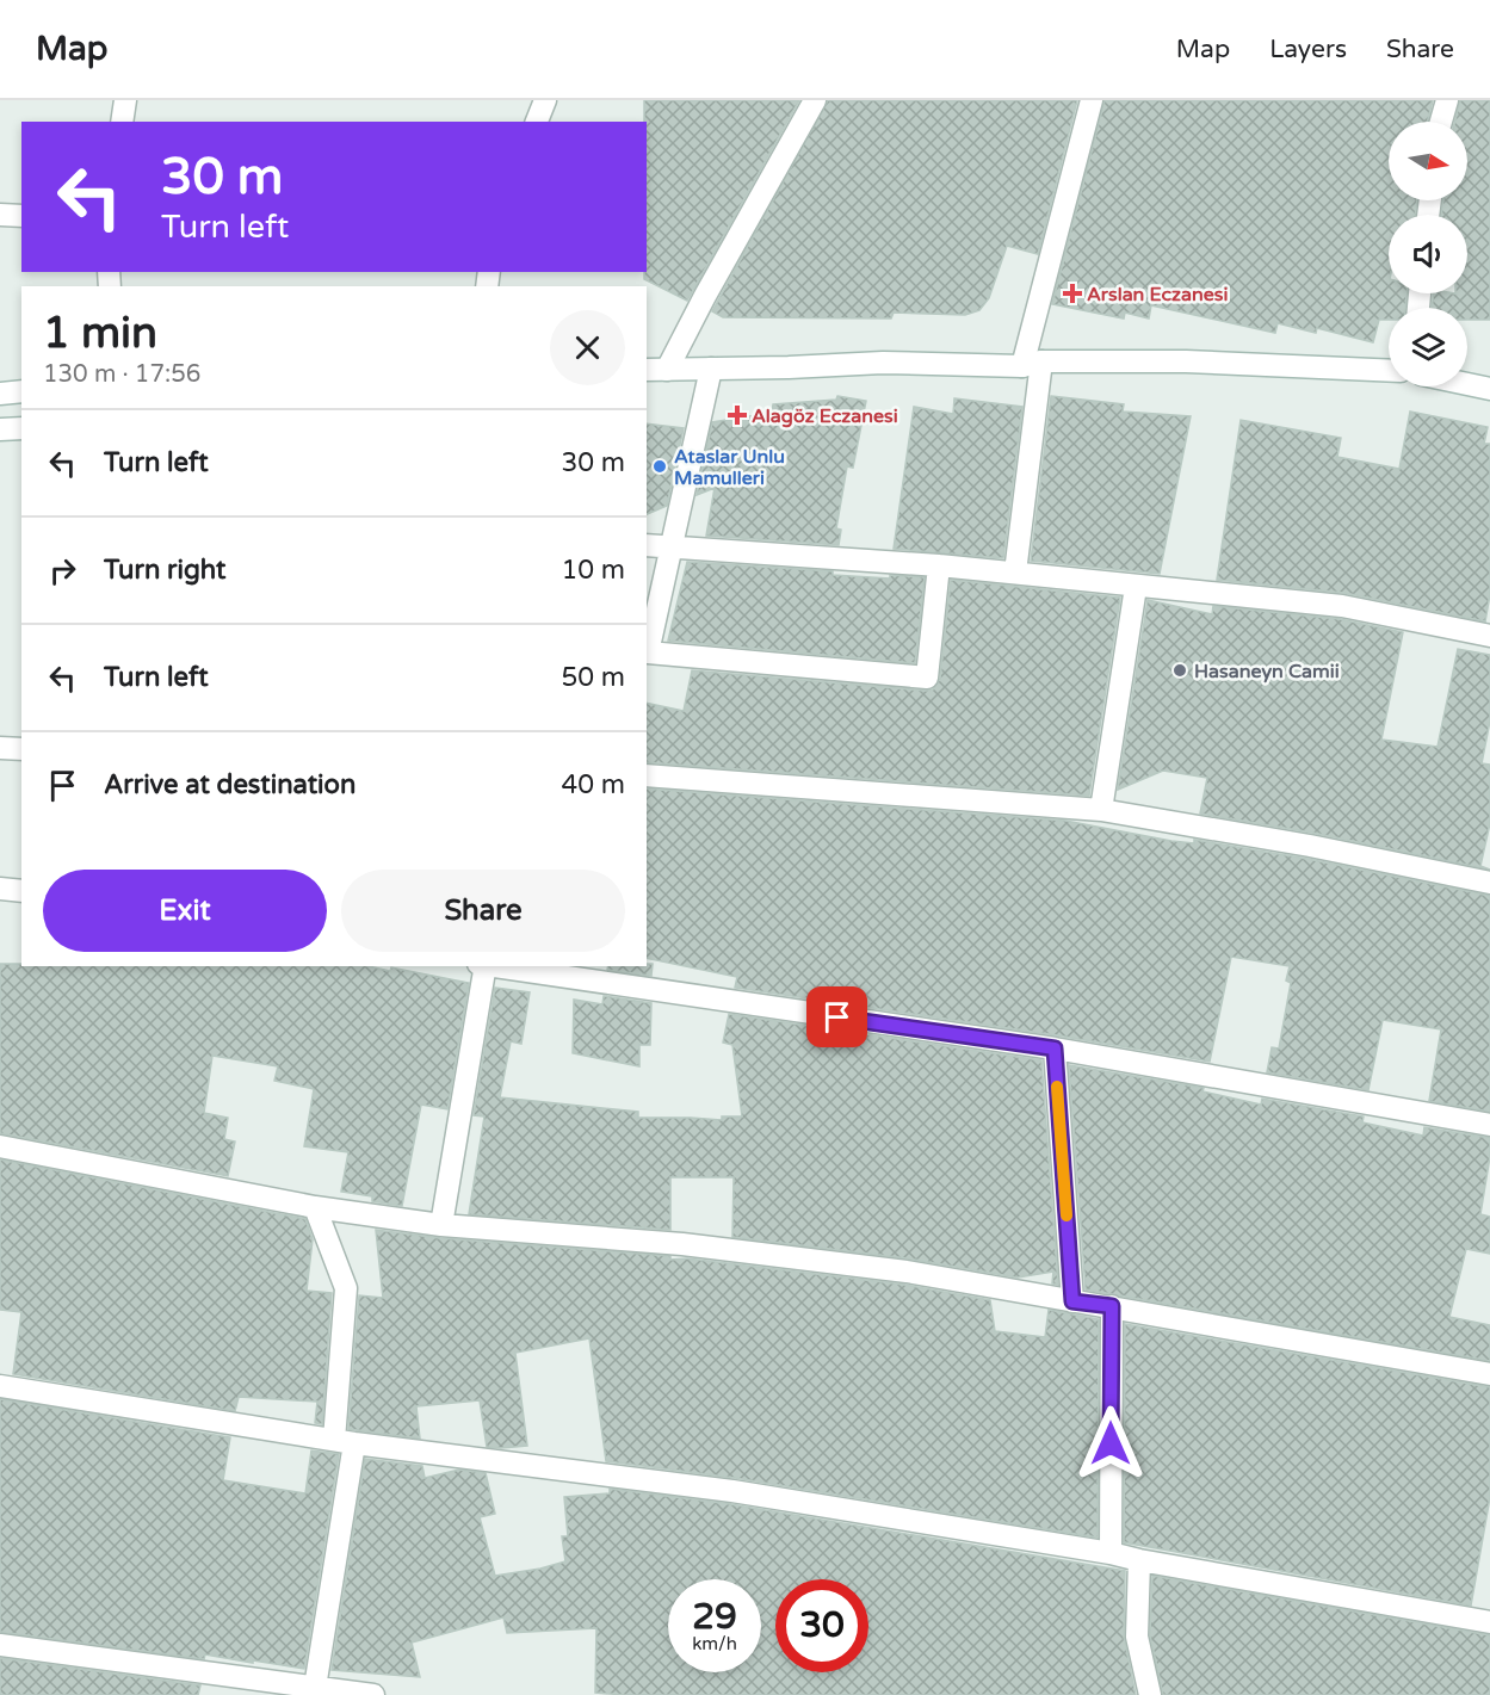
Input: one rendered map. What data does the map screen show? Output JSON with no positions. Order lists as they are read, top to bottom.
{
  "places": {
    "health": ["Arslan Eczanesi", "Alagöz Eczanesi"],
    "other": ["Ataslar Unlu Mamulleri", "Hasaneyn Camii"]
  },
  "north": "right",
  "page": {
    "header": "Map",
    "nav": ["Map", "Layers", "Share"],
    "turn": ["30 m", "Turn left"],
    "heading": ["1 min", "130 m · 17:56"],
    "list": [
      {
        "name": "Turn left",
        "value": "30 m"
      },
      {
        "name": "Turn right",
        "value": "10 m"
      },
      {
        "name": "Turn left",
        "value": "50 m"
      },
      {
        "name": "Arrive at destination",
        "value": "40 m"
      }
    ],
    "buttons": ["Exit", "Share"],
    "speed": "29 km/h",
    "limit": "30"
  }
}
